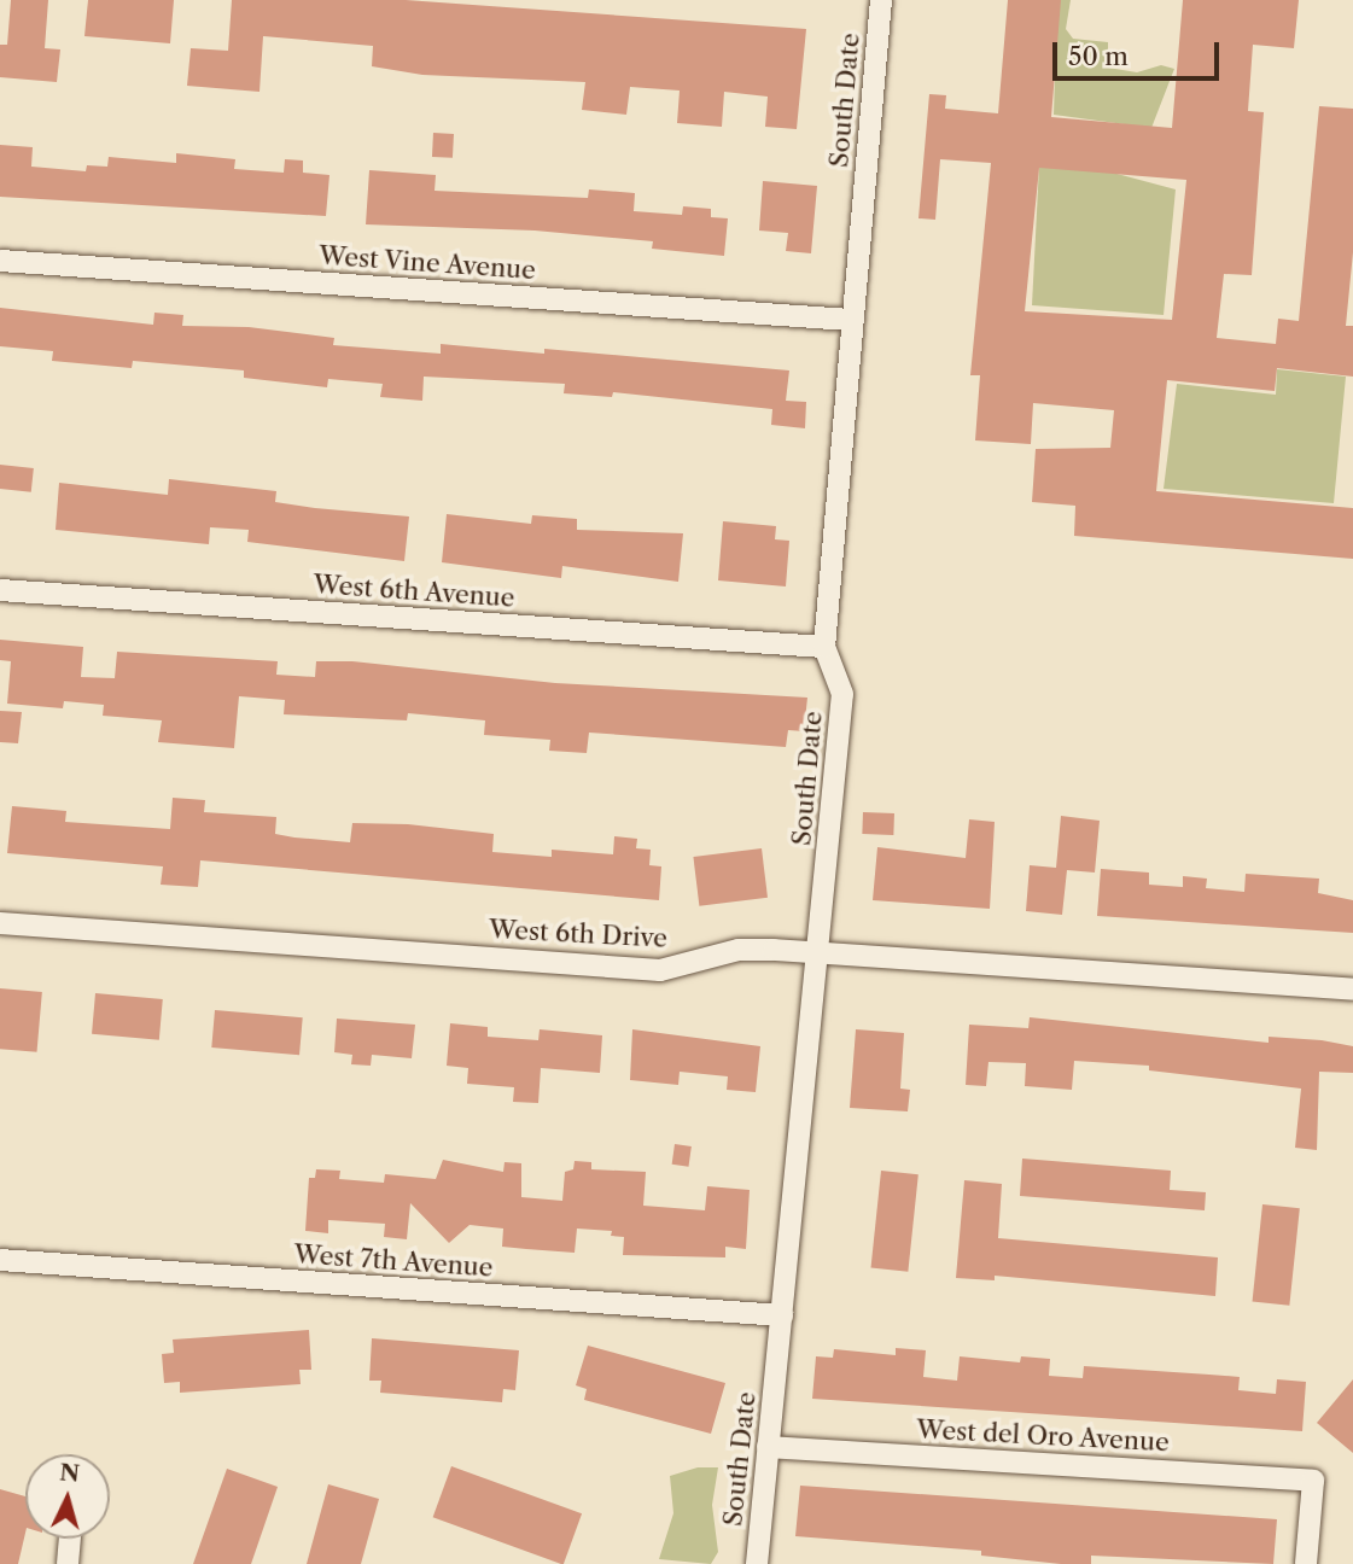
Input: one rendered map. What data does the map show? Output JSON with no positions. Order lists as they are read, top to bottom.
{
  "streets": {
    "street": [
      "South Date",
      "West Vine Avenue",
      "West 6th Avenue",
      "West 6th Drive",
      "West 7th Avenue",
      "West del Oro Avenue"
    ]
  },
  "crossings": [
    ["South Date", "West Vine Avenue"],
    ["South Date", "West 6th Avenue"],
    ["South Date", "West 6th Drive"],
    ["South Date", "West 7th Avenue"],
    ["South Date", "West del Oro Avenue"]
  ],
  "scale_bar": "50 m",
  "north": "top"
}
